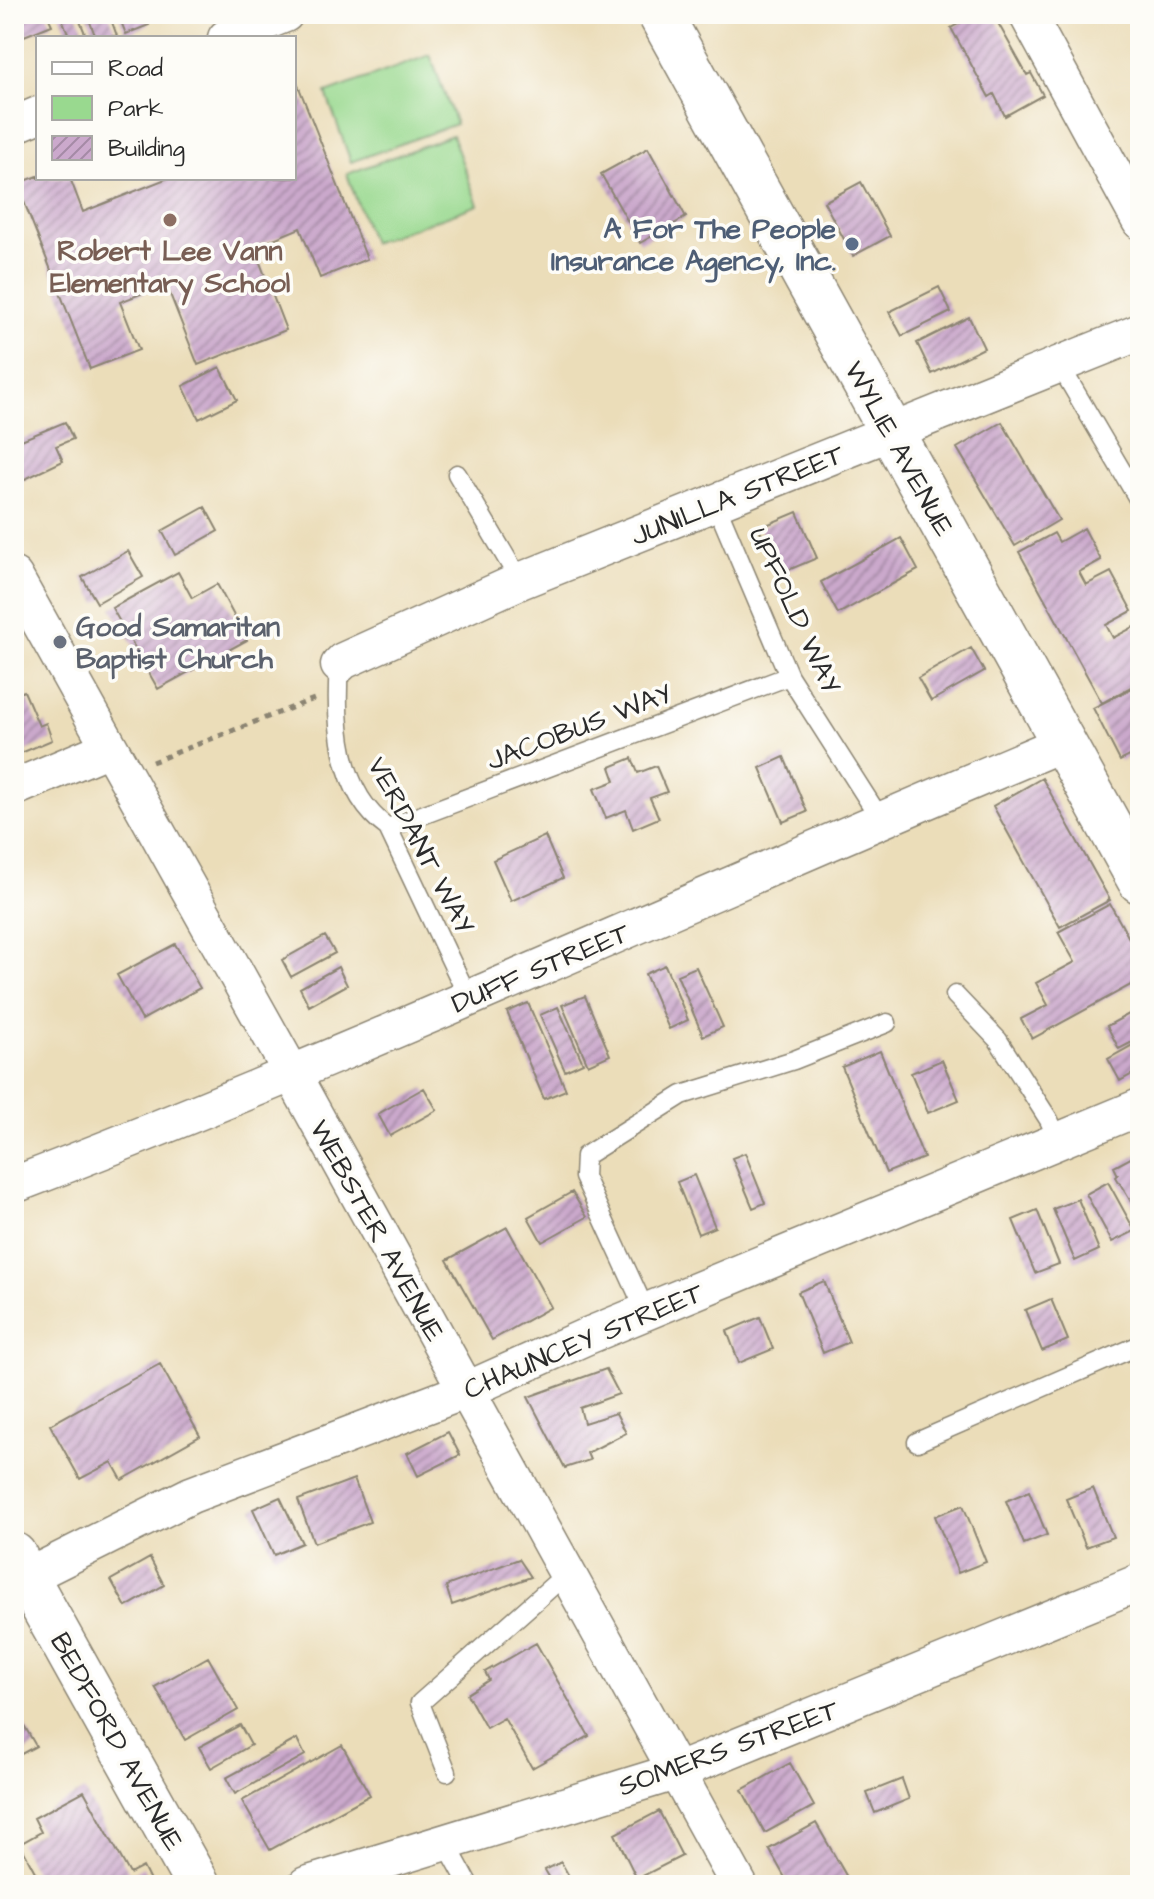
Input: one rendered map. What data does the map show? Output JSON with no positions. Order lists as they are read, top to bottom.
{
  "streets": {
    "street": [
      "WYLIE AVENUE",
      "JUNILLA STREET",
      "DUFF STREET",
      "WEBSTER AVENUE",
      "CHAUNCEY STREET",
      "BEDFORD AVENUE",
      "SOMERS STREET"
    ],
    "lane": ["UPFOLD WAY", "JACOBUS WAY", "VERDANT WAY"]
  },
  "crossings": [
    ["WYLIE AVENUE", "JUNILLA STREET"],
    ["WYLIE AVENUE", "DUFF STREET"],
    ["JUNILLA STREET", "UPFOLD WAY"],
    ["JUNILLA STREET", "VERDANT WAY"],
    ["UPFOLD WAY", "JACOBUS WAY"],
    ["UPFOLD WAY", "DUFF STREET"],
    ["JACOBUS WAY", "VERDANT WAY"],
    ["VERDANT WAY", "DUFF STREET"],
    ["DUFF STREET", "WEBSTER AVENUE"],
    ["WEBSTER AVENUE", "CHAUNCEY STREET"],
    ["WEBSTER AVENUE", "SOMERS STREET"],
    ["CHAUNCEY STREET", "BEDFORD AVENUE"]
  ],
  "places": ["Robert Lee Vann Elementary School", "A For The People Insurance Agency, Inc.", "Good Samaritan Baptist Church"],
  "legend": ["Road", "Park", "Building"]
}
